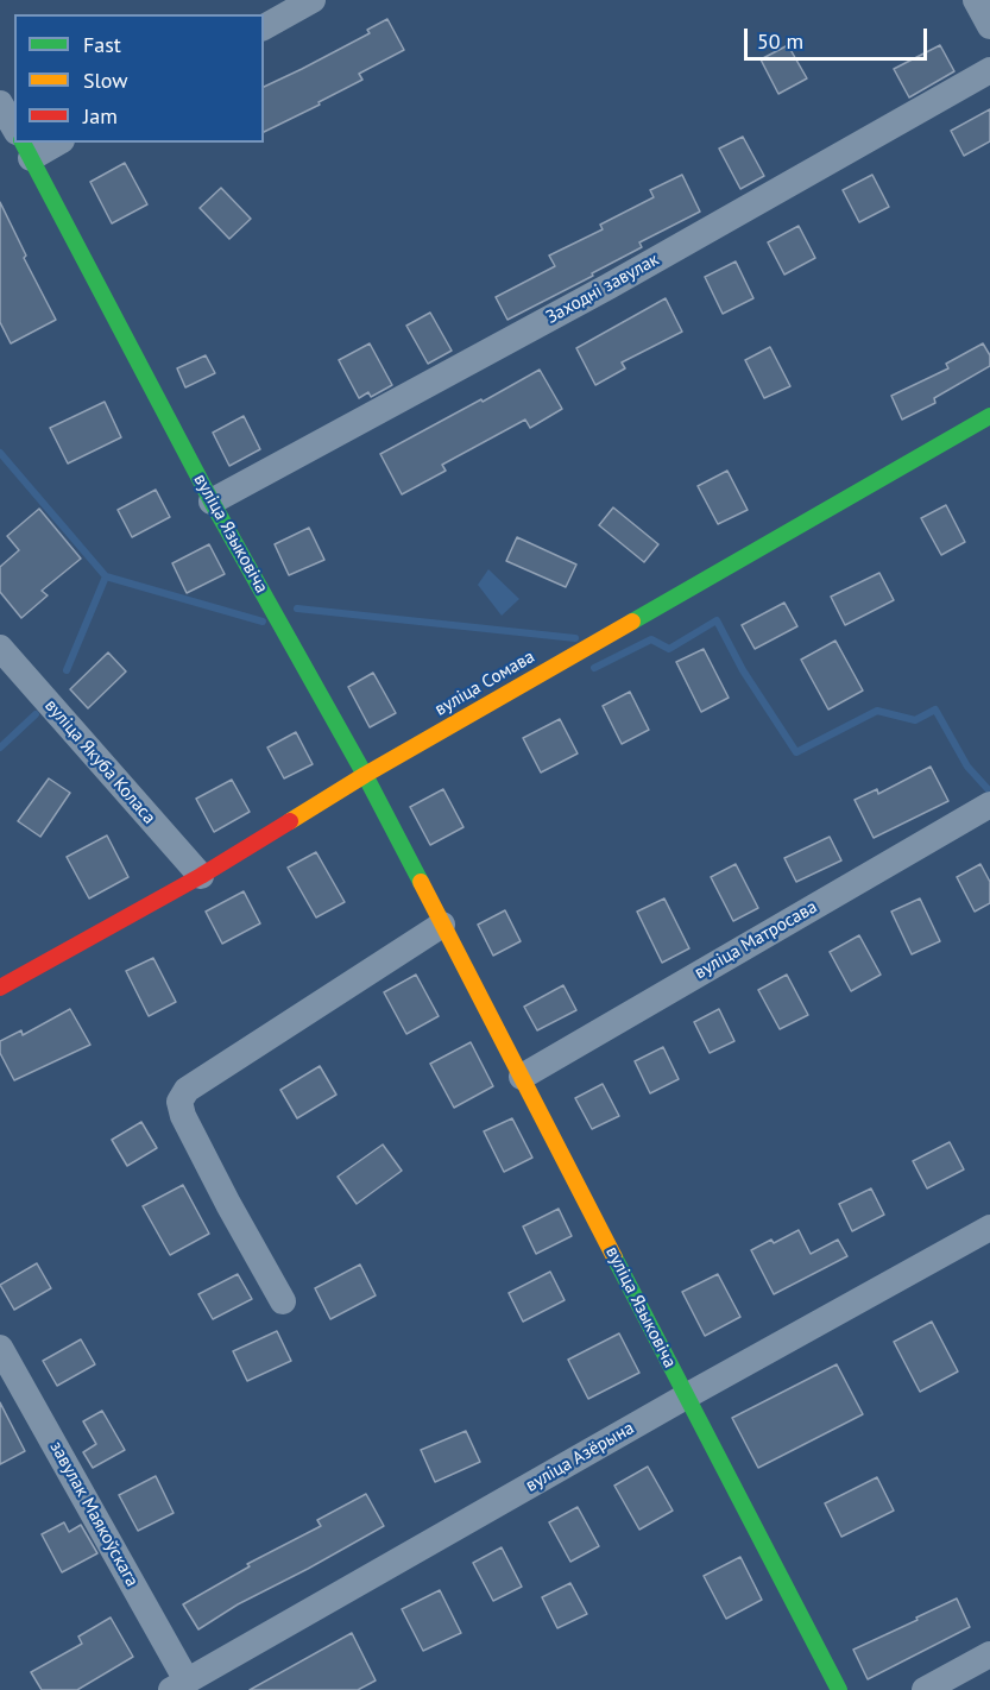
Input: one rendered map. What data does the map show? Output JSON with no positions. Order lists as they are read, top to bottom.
{
  "streets": {
    "street": [
      "Заходні завулак",
      "вуліца Языковіча",
      "вуліца Сомава",
      "вуліца Якуба Коласа",
      "вуліца Матросава",
      "вуліца Азёрына",
      "завулак Маякоўскага"
    ]
  },
  "crossings": [
    ["Заходні завулак", "вуліца Языковіча"],
    ["вуліца Языковіча", "вуліца Сомава"],
    ["вуліца Языковіча", "вуліца Матросава"],
    ["вуліца Языковіча", "вуліца Азёрына"],
    ["вуліца Сомава", "вуліца Якуба Коласа"],
    ["вуліца Азёрына", "завулак Маякоўскага"]
  ],
  "legend": ["Fast", "Slow", "Jam"],
  "scale_bar": "50 m"
}
